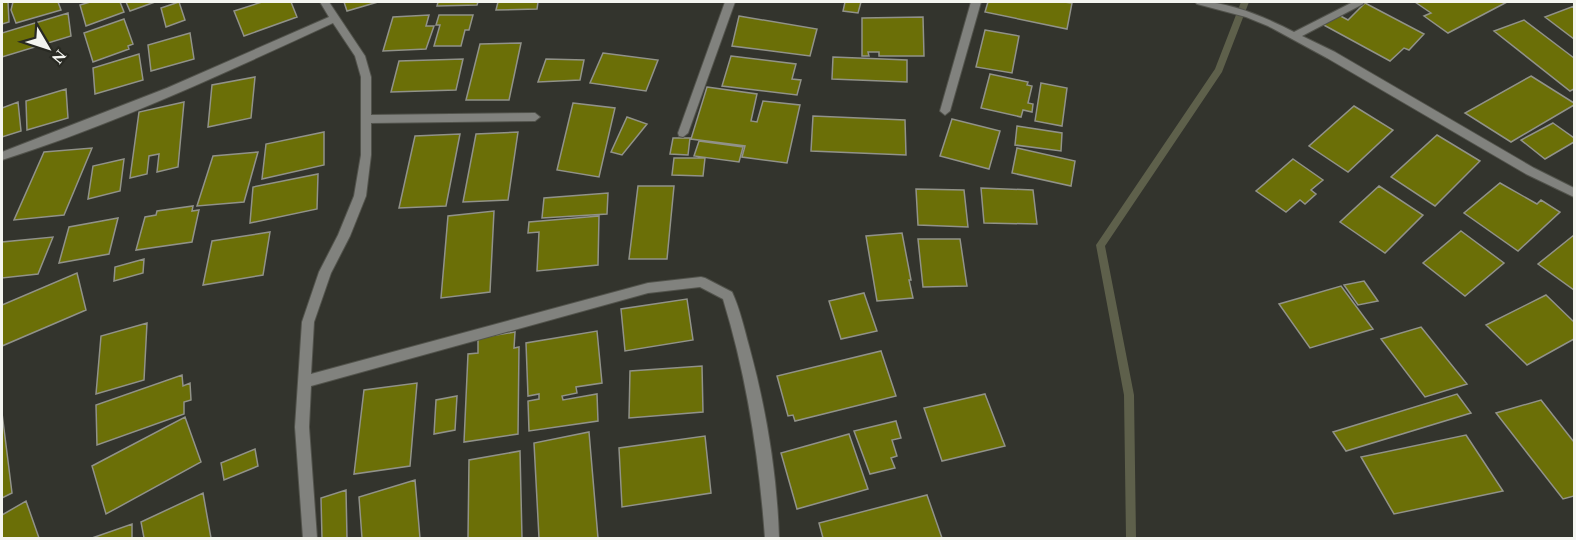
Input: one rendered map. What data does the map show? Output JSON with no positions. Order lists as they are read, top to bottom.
{
  "north": "bottom right"
}
